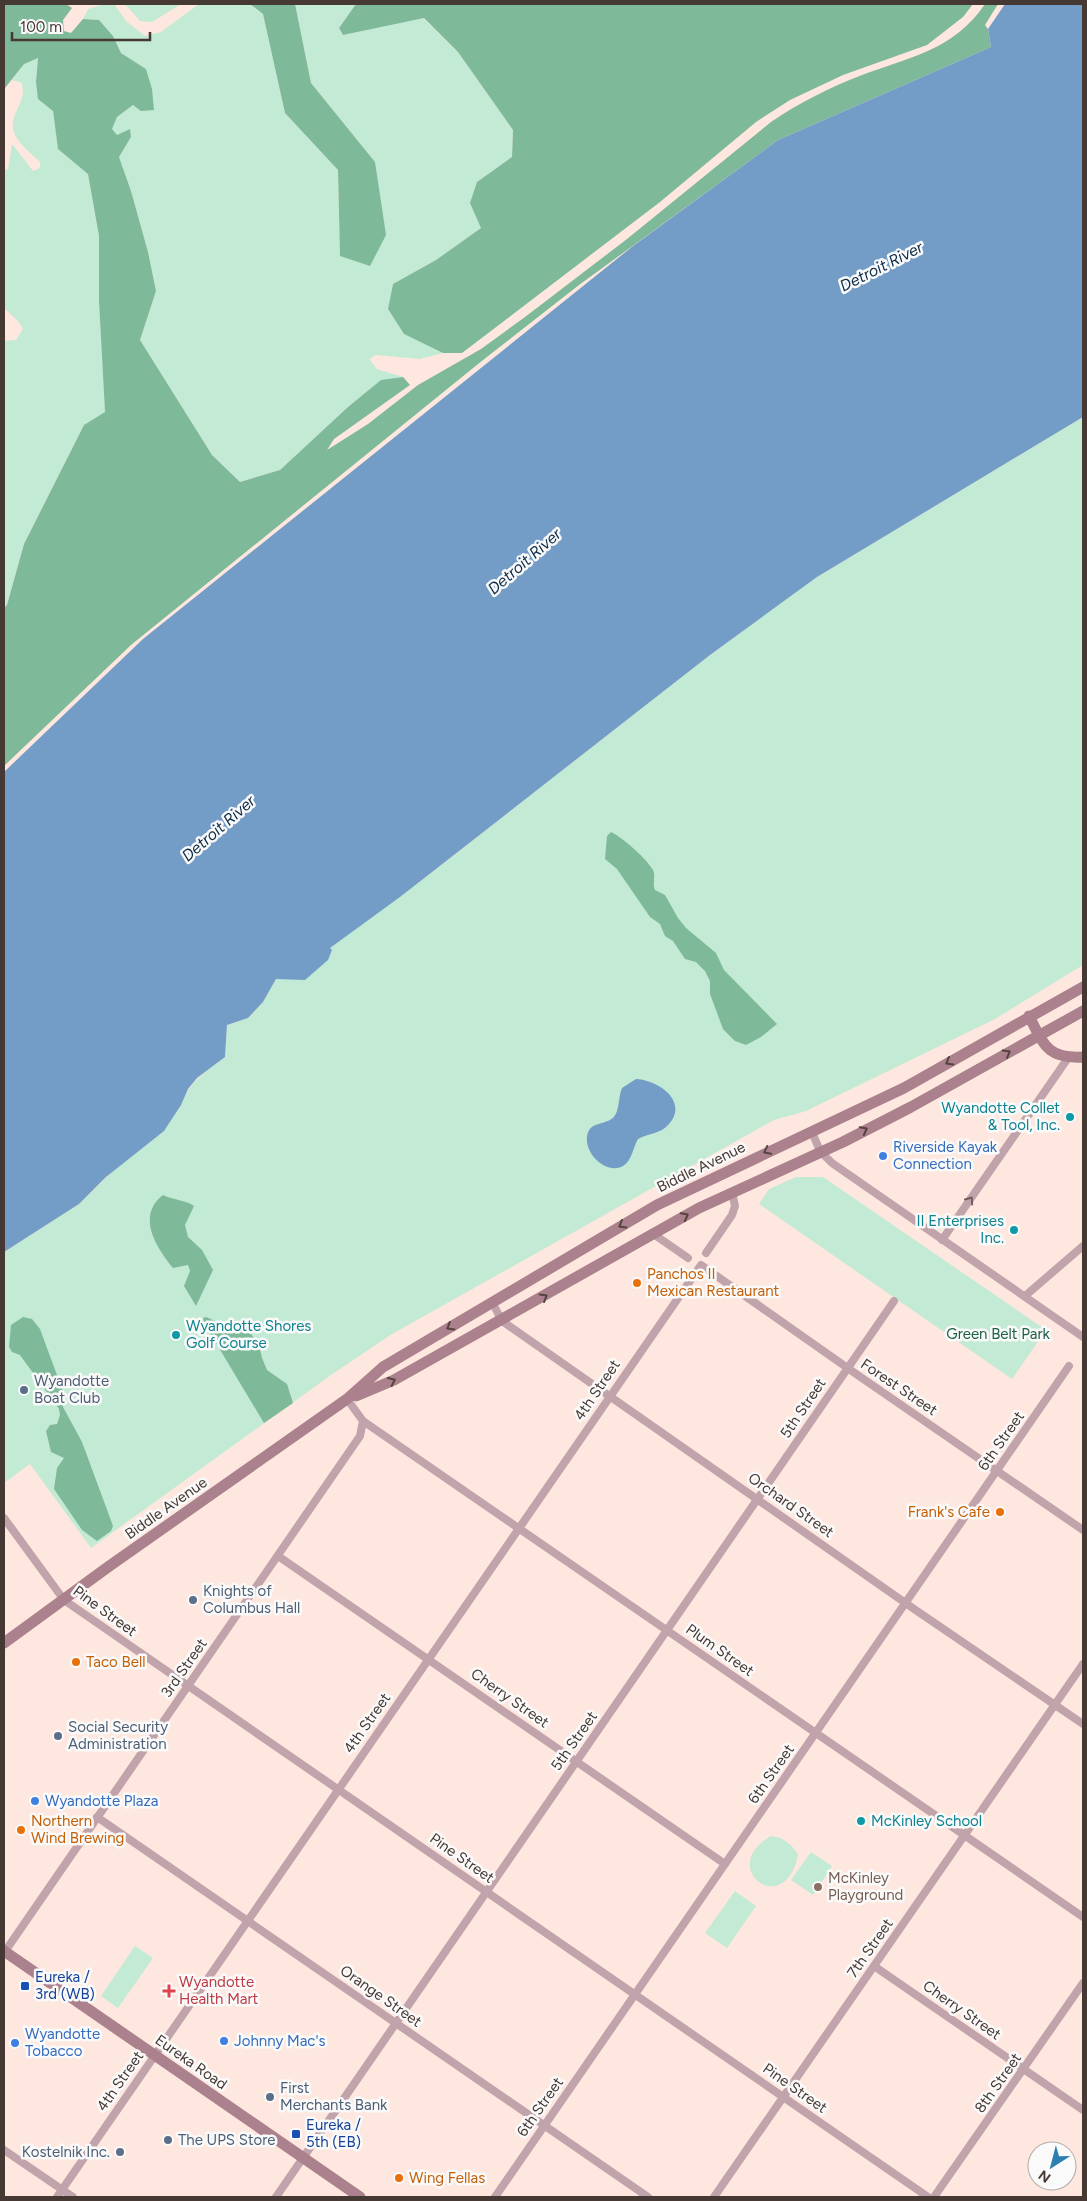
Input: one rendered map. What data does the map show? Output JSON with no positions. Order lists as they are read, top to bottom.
{
  "streets": {
    "main road": ["Biddle Avenue", "Eureka Road"],
    "street": [
      "Forest Street",
      "4th Street",
      "5th Street",
      "6th Street",
      "Orchard Street",
      "Pine Street",
      "Plum Street",
      "3rd Street",
      "Cherry Street",
      "7th Street",
      "Orange Street",
      "8th Street"
    ]
  },
  "crossings": [
    ["Biddle Avenue", "Orchard Street"],
    ["Biddle Avenue", "Pine Street"],
    ["Biddle Avenue", "Plum Street"],
    ["Forest Street", "4th Street"],
    ["Forest Street", "5th Street"],
    ["Forest Street", "6th Street"],
    ["4th Street", "Orchard Street"],
    ["4th Street", "Pine Street"],
    ["4th Street", "Plum Street"],
    ["4th Street", "Cherry Street"],
    ["4th Street", "Orange Street"],
    ["4th Street", "Eureka Road"],
    ["5th Street", "Orchard Street"],
    ["5th Street", "Pine Street"],
    ["5th Street", "Plum Street"],
    ["5th Street", "Cherry Street"],
    ["5th Street", "Orange Street"],
    ["5th Street", "Eureka Road"],
    ["6th Street", "Orchard Street"],
    ["6th Street", "Pine Street"],
    ["6th Street", "Plum Street"],
    ["6th Street", "Cherry Street"],
    ["6th Street", "Orange Street"],
    ["Orchard Street", "7th Street"],
    ["Pine Street", "3rd Street"],
    ["Pine Street", "7th Street"],
    ["Plum Street", "3rd Street"],
    ["Plum Street", "7th Street"],
    ["3rd Street", "Cherry Street"],
    ["3rd Street", "Orange Street"],
    ["3rd Street", "Eureka Road"],
    ["Cherry Street", "7th Street"],
    ["Cherry Street", "8th Street"]
  ],
  "water": ["Detroit River"],
  "parks": ["Green Belt Park"],
  "places": {
    "other": [
      "Wyandotte Collet & Tool, Inc.",
      "Riverside Kayak Connection",
      "II Enterprises Inc.",
      "Panchos II Mexican Restaurant",
      "Wyandotte Shores Golf Course",
      "Wyandotte Boat Club",
      "Frank's Cafe",
      "Knights of Columbus Hall",
      "Taco Bell",
      "Social Security Administration",
      "Wyandotte Plaza",
      "McKinley School",
      "Northern Wind Brewing",
      "McKinley Playground",
      "Johnny Mac's",
      "Wyandotte Tobacco",
      "First Merchants Bank",
      "The UPS Store",
      "Kostelnik Inc.",
      "Wing Fellas"
    ],
    "transit": ["Eureka / 3rd (WB)", "Eureka / 5th (EB)"],
    "health": ["Wyandotte Health Mart"]
  },
  "scale_bar": "100 m",
  "north": "bottom left"
}
